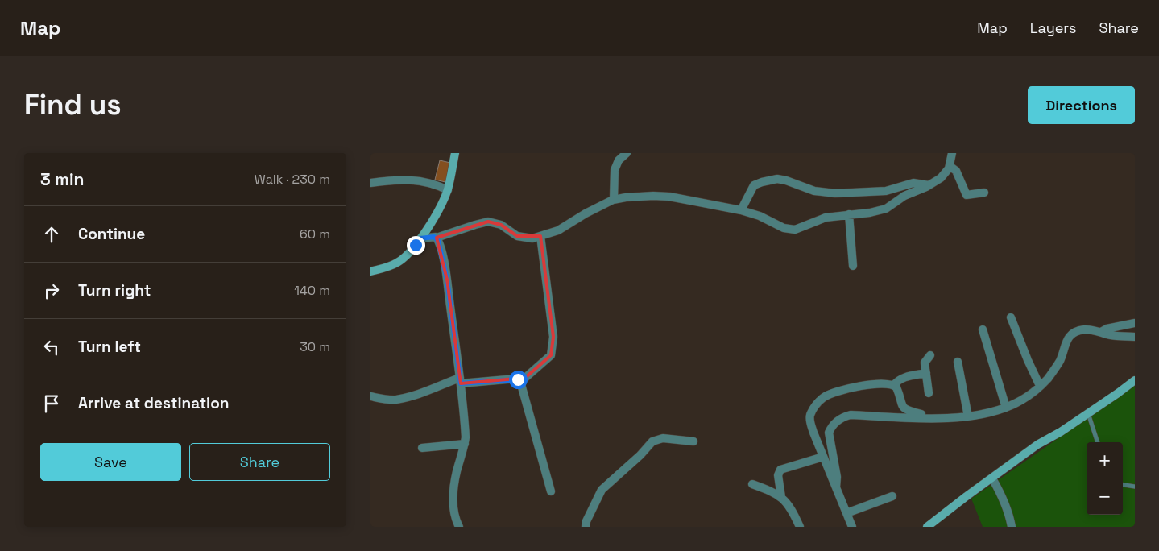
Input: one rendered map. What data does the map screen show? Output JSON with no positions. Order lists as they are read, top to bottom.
{
  "page": {
    "header": "Map",
    "nav": ["Map", "Layers", "Share"],
    "buttons": [
      "Directions",
      ["Save", "Share"]
    ],
    "title": "Find us",
    "heading": ["3 min", "Walk · 230 m"],
    "list": [
      ["Continue", "60 m"],
      ["Turn right", "140 m"],
      ["Turn left", "30 m"],
      "Arrive at destination"
    ],
    "map_buttons": ["+", "−"]
  }
}
